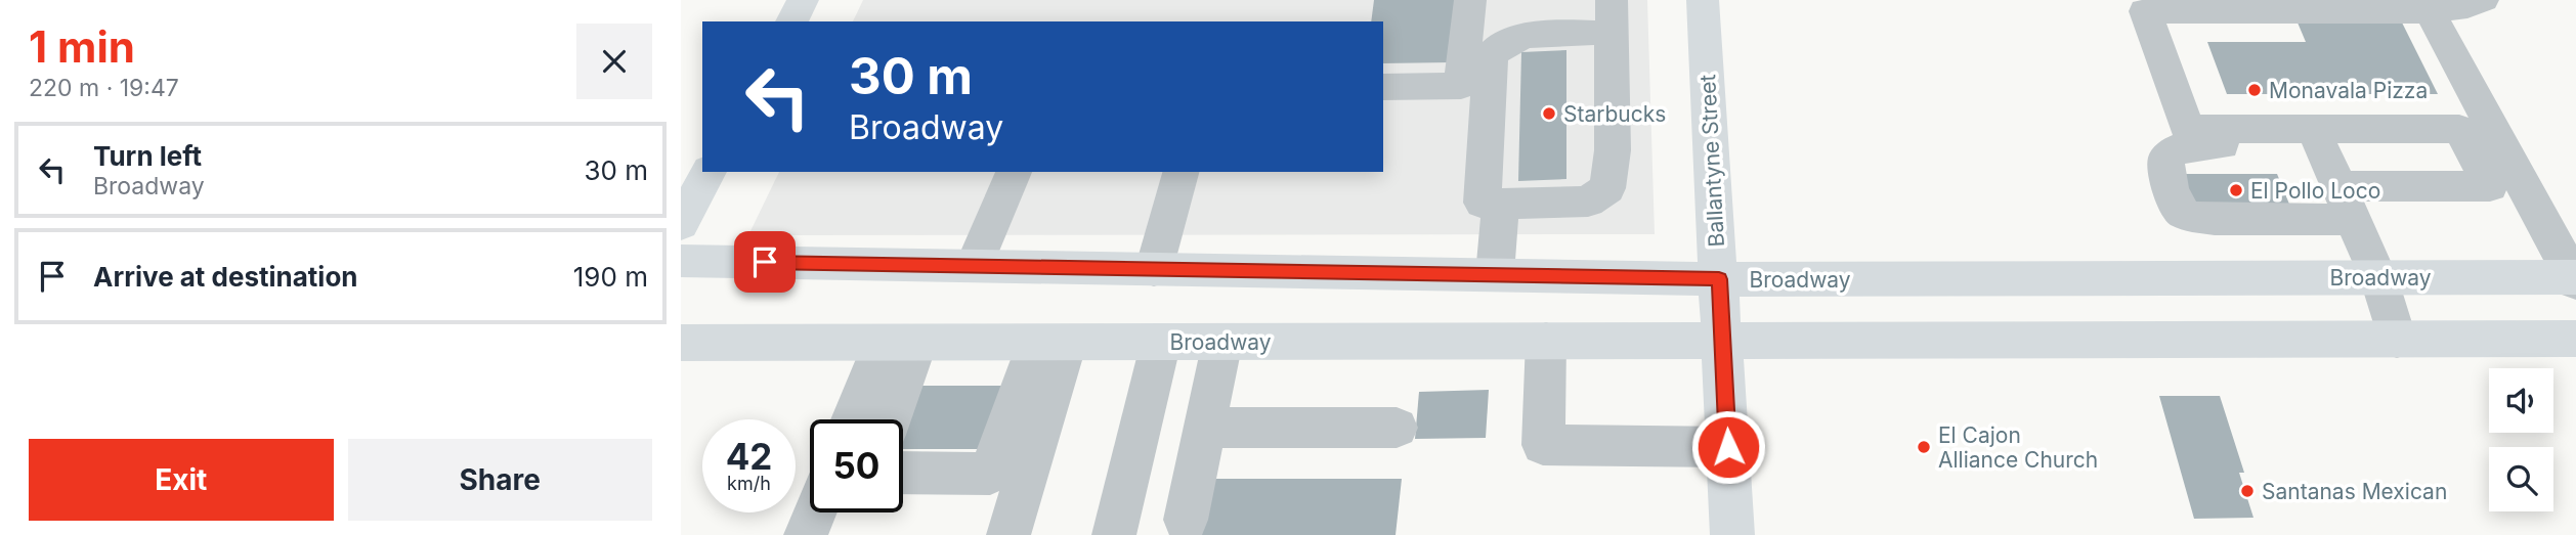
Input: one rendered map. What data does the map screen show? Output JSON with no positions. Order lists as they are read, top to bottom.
{
  "streets": {
    "main road": ["Ballantyne Street", "Broadway"]
  },
  "crossings": [
    ["Ballantyne Street", "Broadway"]
  ],
  "places": [
    "Monavala Pizza",
    "Starbucks",
    "El Pollo Loco",
    "El Cajon Alliance Church",
    "Santanas Mexican"
  ],
  "page": {
    "heading": ["1 min", "220 m · 19:47"],
    "turn": ["30 m", "Broadway"],
    "list": [
      {
        "name": "Turn left",
        "note": "Broadway",
        "value": "30 m"
      },
      {
        "name": "Arrive at destination",
        "value": "190 m"
      }
    ],
    "speed": "42 km/h",
    "limit": "50",
    "buttons": ["Exit", "Share"]
  }
}
